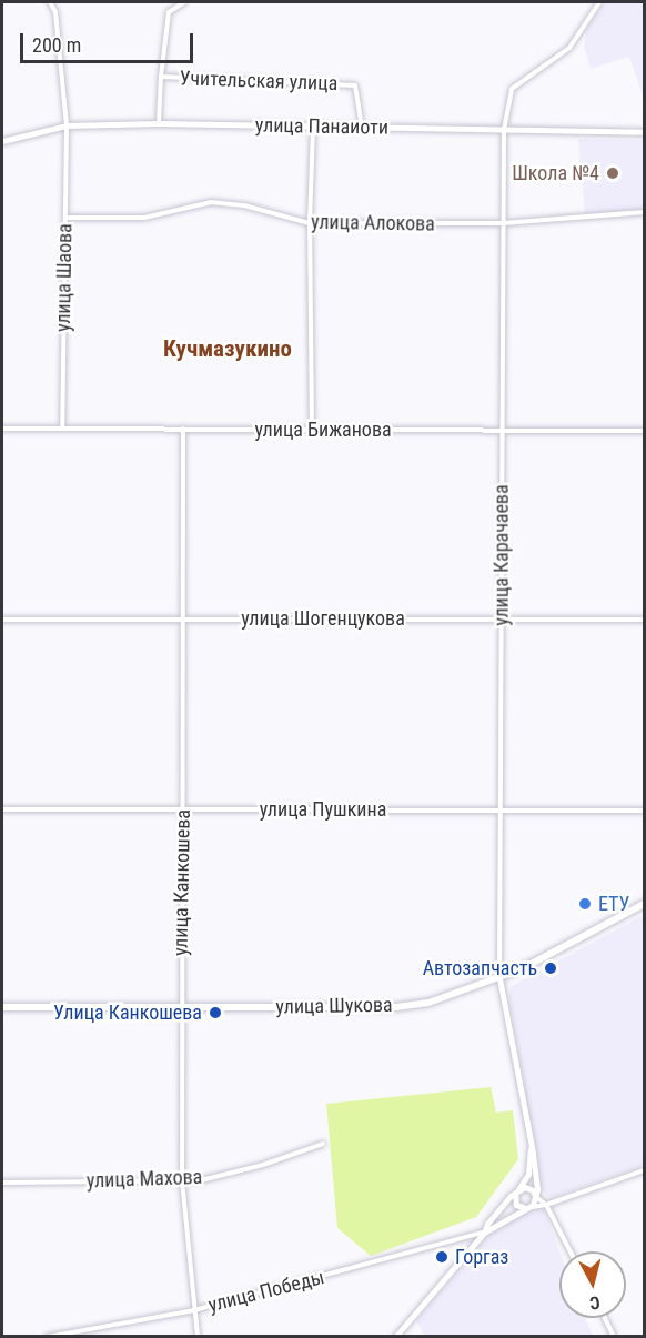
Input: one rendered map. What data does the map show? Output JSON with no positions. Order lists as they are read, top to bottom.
{
  "streets": {
    "main road": ["улица Шукова"],
    "street": [
      "Учительская улица",
      "улица Панаиоти",
      "улица Алокова",
      "улица Шаова",
      "улица Бижанова",
      "улица Карачаева",
      "улица Шогенцукова",
      "улица Пушкина",
      "улица Канкошева",
      "улица Махова",
      "улица Победы"
    ]
  },
  "crossings": [
    ["Учительская улица", "улица Панаиоти"],
    ["улица Панаиоти", "улица Шаова"],
    ["улица Панаиоти", "улица Карачаева"],
    ["улица Алокова", "улица Шаова"],
    ["улица Алокова", "улица Карачаева"],
    ["улица Шаова", "улица Бижанова"],
    ["улица Бижанова", "улица Карачаева"],
    ["улица Бижанова", "улица Канкошева"],
    ["улица Карачаева", "улица Шогенцукова"],
    ["улица Карачаева", "улица Пушкина"],
    ["улица Карачаева", "улица Шукова"],
    ["улица Шогенцукова", "улица Канкошева"],
    ["улица Пушкина", "улица Канкошева"],
    ["улица Канкошева", "улица Шукова"],
    ["улица Канкошева", "улица Махова"],
    ["улица Канкошева", "улица Победы"]
  ],
  "districts": ["Кучмазукино"],
  "places": [
    "Школа №4",
    "ЕТУ",
    "Автозапчасть",
    "Улица Канкошева",
    "Горгаз"
  ],
  "scale_bar": "200 m",
  "north": "bottom"
}
